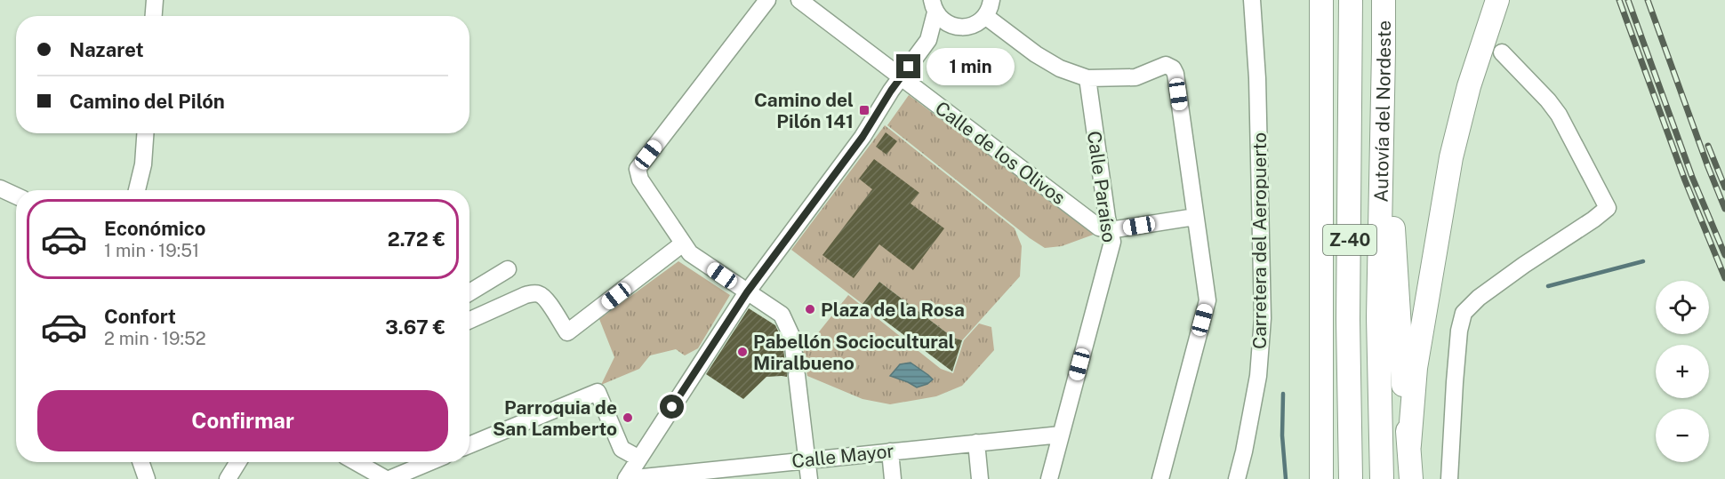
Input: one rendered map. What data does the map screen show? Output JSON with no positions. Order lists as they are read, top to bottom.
{
  "streets": {
    "highway": ["Autovía del Nordeste", "Z-40"],
    "street": [
      "Calle de los Olivos",
      "Calle Paraíso",
      "Carretera del Aeropuerto",
      "Calle Mayor"
    ]
  },
  "crossings": [
    ["Calle de los Olivos", "Calle Paraíso"],
    ["Calle Paraíso", "Calle Mayor"]
  ],
  "places": {
    "transit": ["Camino del Pilón 141"],
    "other": ["Plaza de la Rosa", "Pabellón Sociocultural Miralbueno", "Parroquia de San Lamberto"]
  },
  "page": {
    "banner": ["Nazaret", "Camino del Pilón"],
    "bubble": "1 min",
    "list": [
      {
        "name": "Económico",
        "note": "1 min · 19:51",
        "value": "2.72 €"
      },
      {
        "name": "Confort",
        "note": "2 min · 19:52",
        "value": "3.67 €"
      }
    ],
    "map_buttons": ["+", "−"],
    "buttons": "Confirmar"
  }
}
